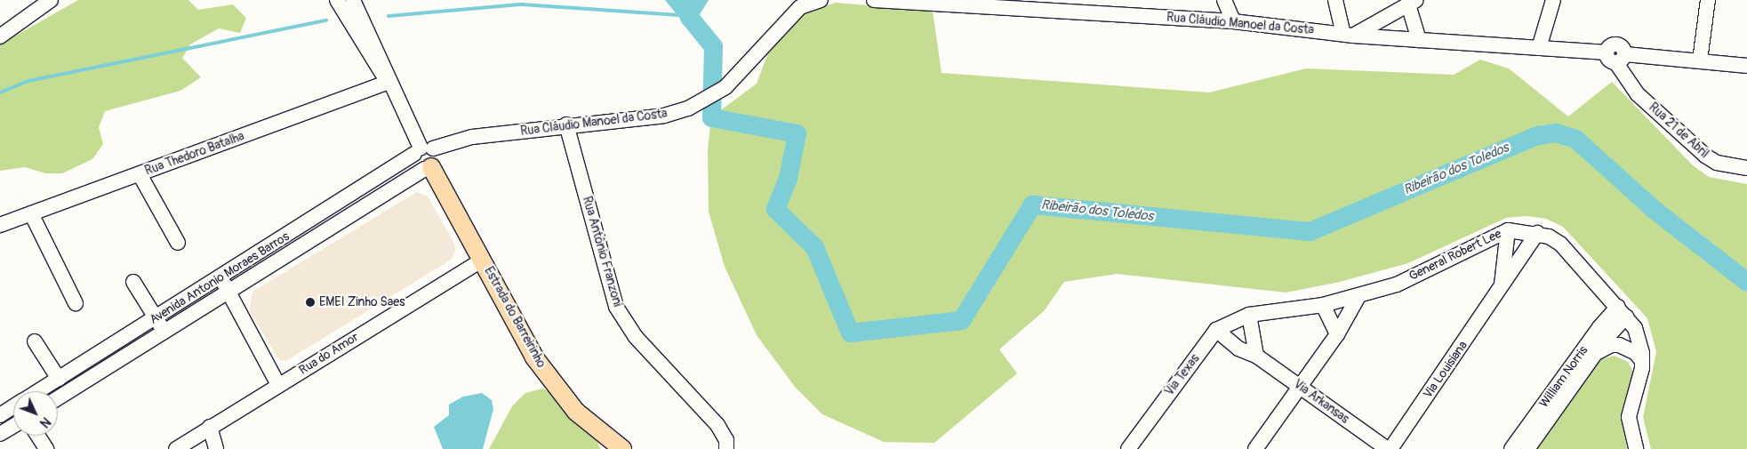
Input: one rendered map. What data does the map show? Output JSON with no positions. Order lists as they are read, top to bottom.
{
  "streets": {
    "main road": ["Estrada do Barreirinho"],
    "street": [
      "Rua Cláudio Manoel da Costa",
      "Rua 21 de Abril",
      "Rua Thedoro Batalha",
      "Rua Antônio Franzoni",
      "General Robert Lee",
      "Avenida Antonio Moraes Barros",
      "Rua do Amor",
      "Via Louisiana",
      "Via Texas",
      "William Norris",
      "Via Arkansas"
    ]
  },
  "crossings": [
    ["Rua Cláudio Manoel da Costa", "Rua 21 de Abril"],
    ["Rua Cláudio Manoel da Costa", "Rua Antônio Franzoni"],
    ["Rua Cláudio Manoel da Costa", "Avenida Antonio Moraes Barros"],
    ["General Robert Lee", "Via Louisiana"],
    ["General Robert Lee", "Via Texas"],
    ["General Robert Lee", "William Norris"],
    ["Avenida Antonio Moraes Barros", "Estrada do Barreirinho"],
    ["Estrada do Barreirinho", "Rua do Amor"],
    ["Via Texas", "Via Arkansas"]
  ],
  "water": ["Ribeirão dos Toledos"],
  "places": ["EMEI Zinho Saes"],
  "north": "bottom right"
}
